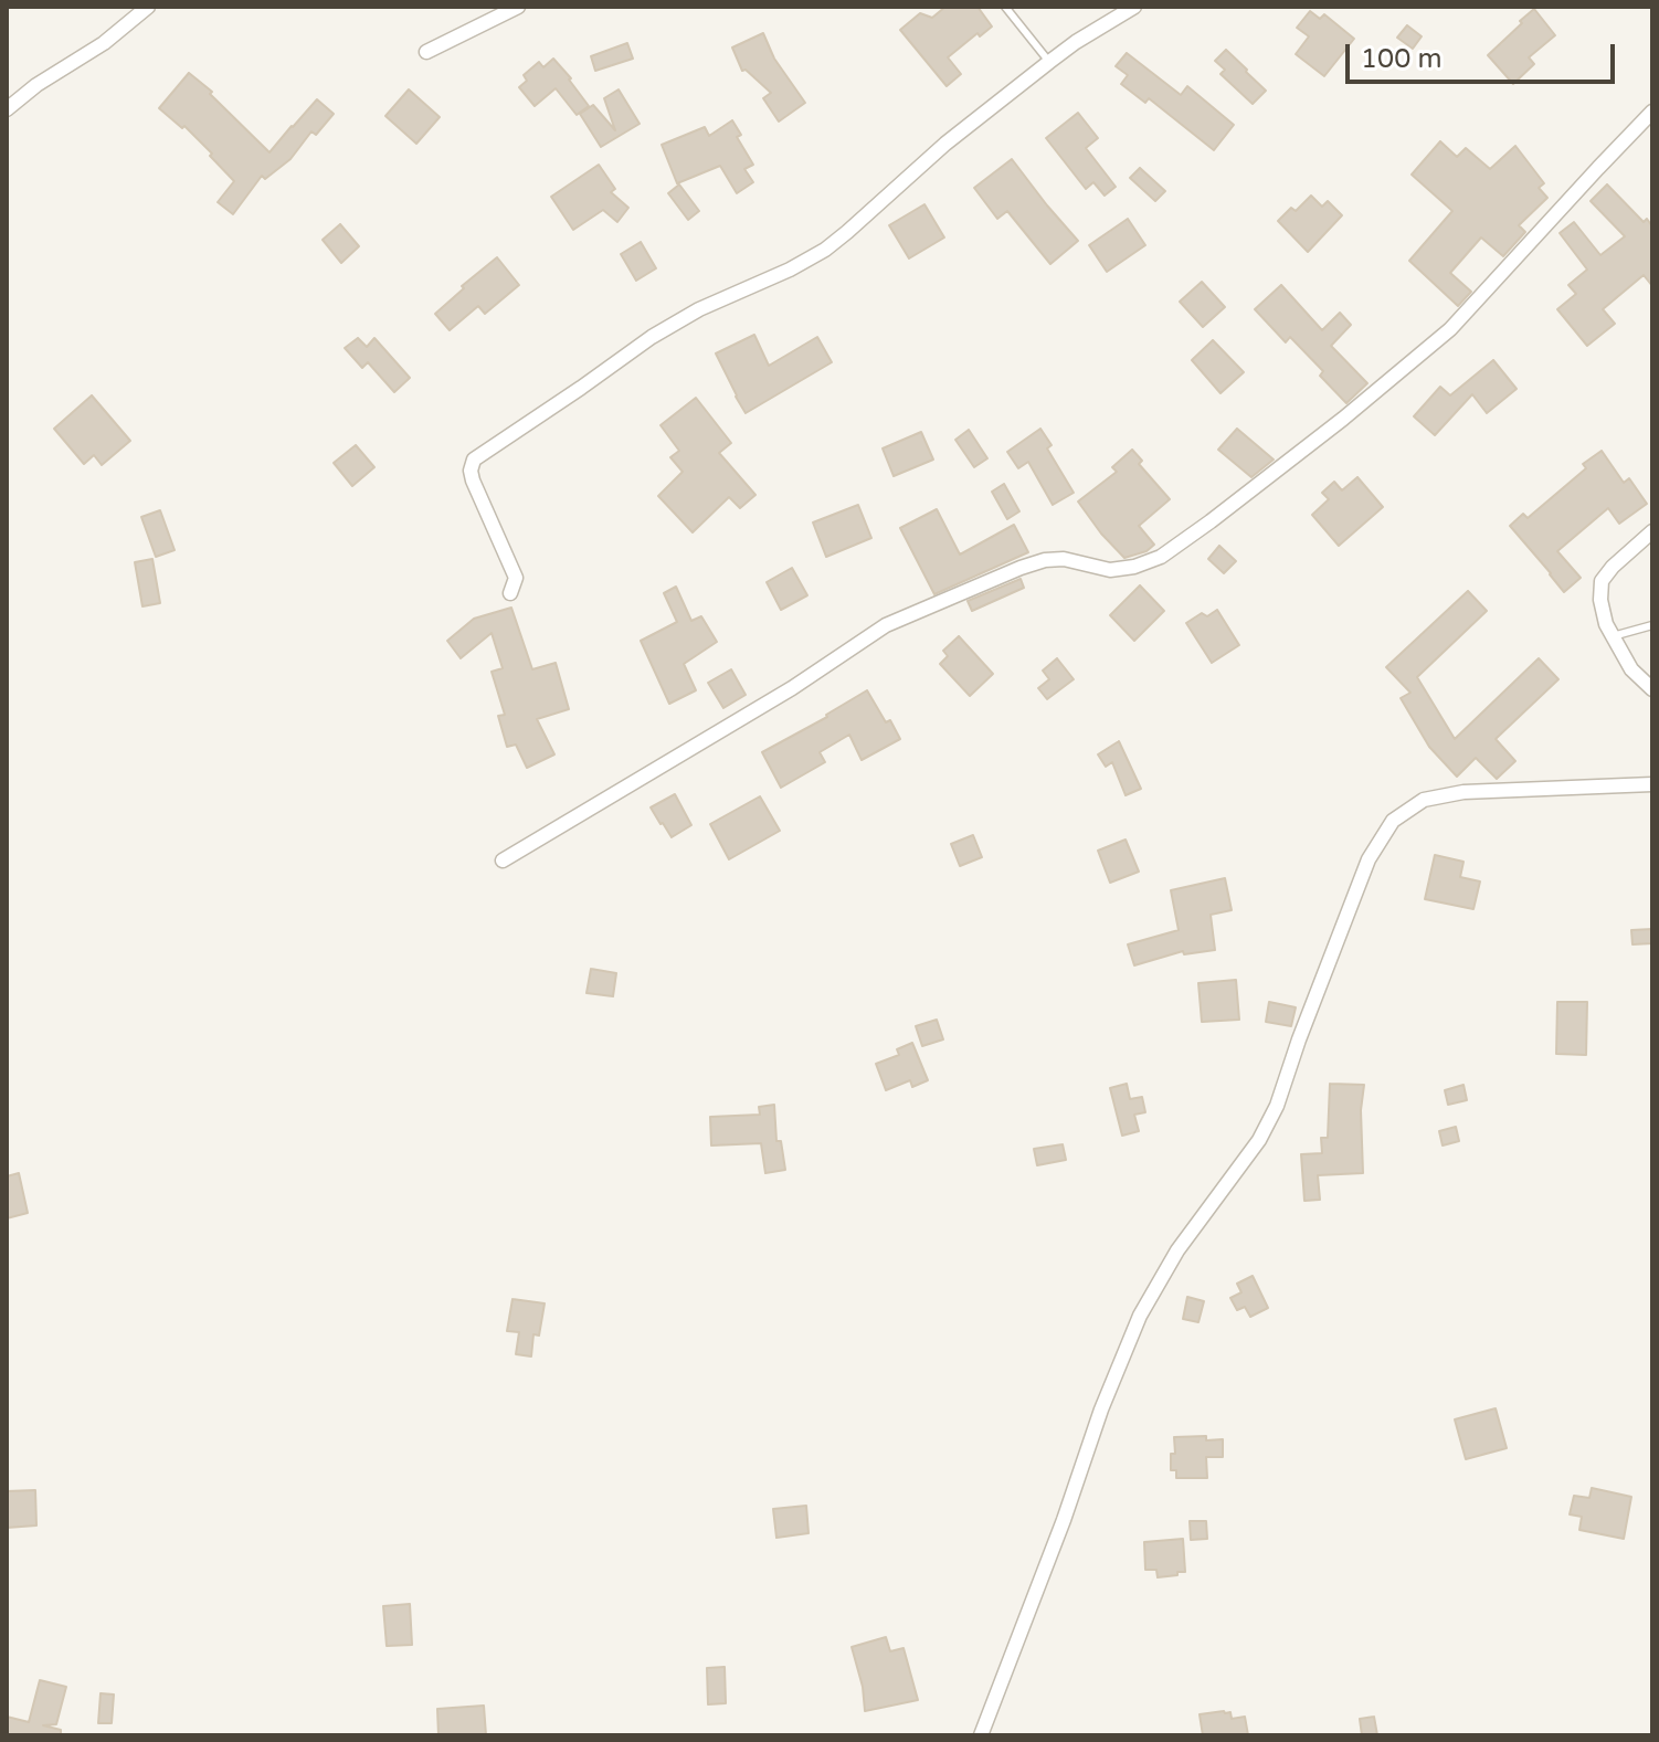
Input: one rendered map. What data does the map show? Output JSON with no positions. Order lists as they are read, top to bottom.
{
  "scale_bar": "100 m"
}
